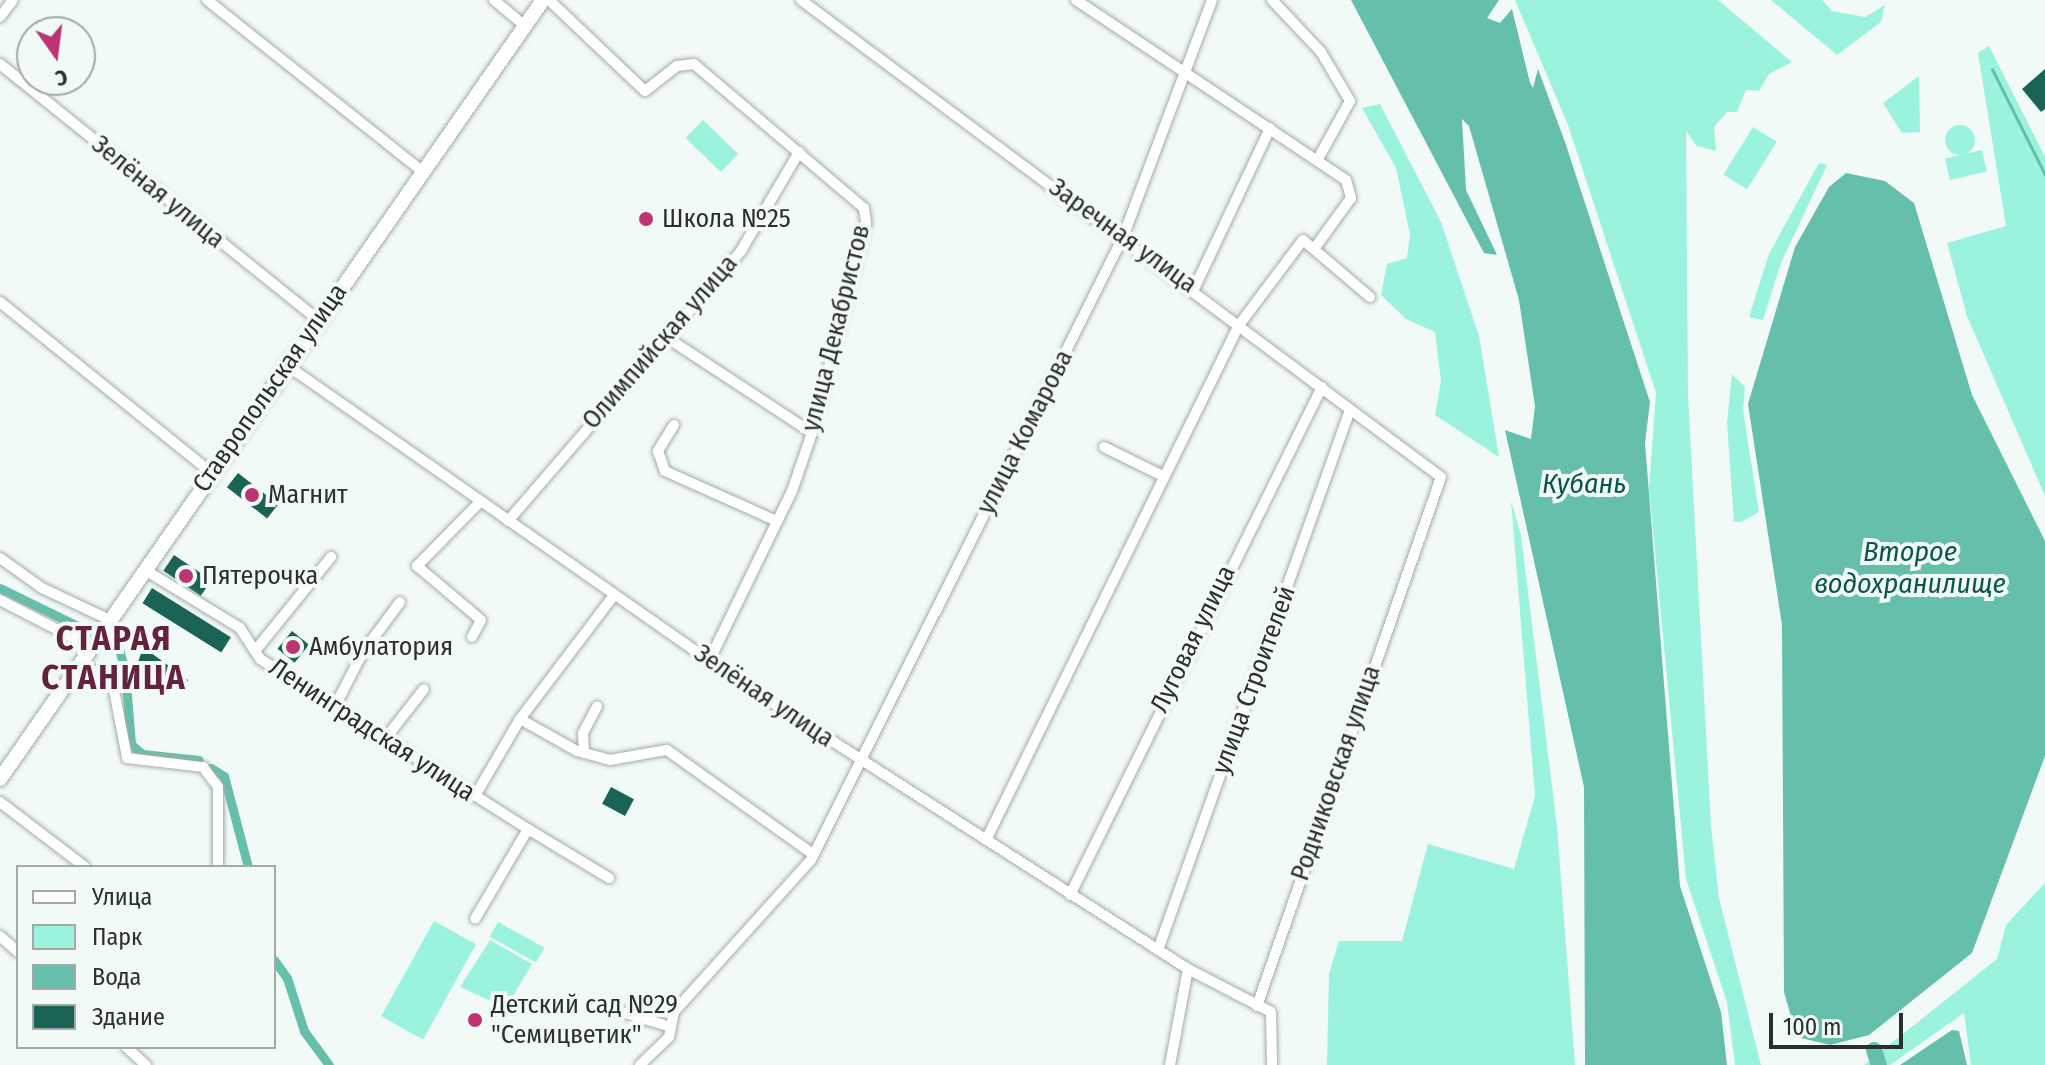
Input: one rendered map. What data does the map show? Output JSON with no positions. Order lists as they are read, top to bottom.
{
  "streets": {
    "main road": ["Ставропольская улица"],
    "street": [
      "Зелёная улица",
      "Заречная улица",
      "улица Декабристов",
      "Олимпийская улица",
      "улица Комарова",
      "Луговая улица",
      "улица Строителей",
      "Ленинградская улица",
      "Родниковская улица"
    ]
  },
  "crossings": [
    ["Зелёная улица", "улица Декабристов"],
    ["Зелёная улица", "Олимпийская улица"],
    ["Зелёная улица", "Ставропольская улица"],
    ["Зелёная улица", "улица Комарова"],
    ["Зелёная улица", "Луговая улица"],
    ["Зелёная улица", "улица Строителей"],
    ["Зелёная улица", "Родниковская улица"],
    ["Заречная улица", "улица Комарова"],
    ["Заречная улица", "Луговая улица"],
    ["Заречная улица", "улица Строителей"],
    ["Заречная улица", "Родниковская улица"],
    ["улица Декабристов", "Олимпийская улица"],
    ["улица Декабристов", "Ставропольская улица"],
    ["Ставропольская улица", "Ленинградская улица"]
  ],
  "districts": ["СТАРАЯ СТАНИЦА"],
  "water": ["Кубань", "Второе водохранилище"],
  "places": [
    "Школа №25",
    "Магнит",
    "Пятерочка",
    "Амбулатория",
    "Детский сад №29 \"Семицветик\""
  ],
  "legend": [
    "Улица",
    "Парк",
    "Вода",
    "Здание"
  ],
  "scale_bar": "100 m",
  "north": "bottom"
}
